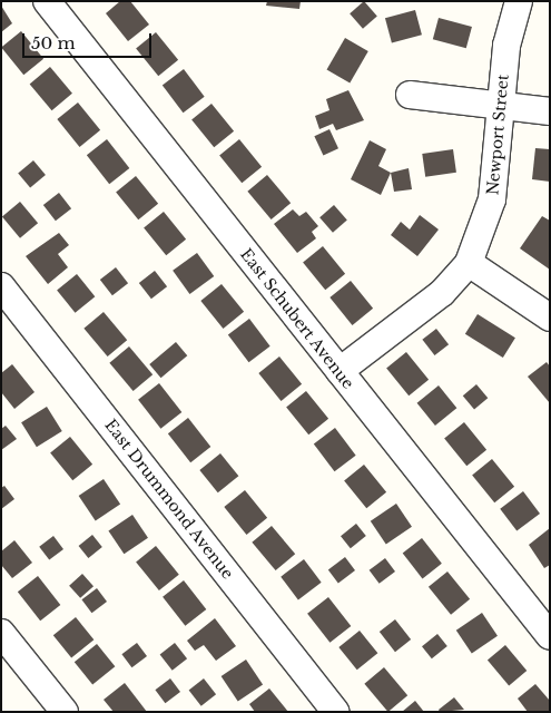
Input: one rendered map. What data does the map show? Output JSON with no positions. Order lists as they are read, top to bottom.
{
  "streets": {
    "street": ["Newport Street", "East Schubert Avenue", "East Drummond Avenue"]
  },
  "crossings": [
    ["Newport Street", "East Schubert Avenue"]
  ],
  "scale_bar": "50 m"
}
